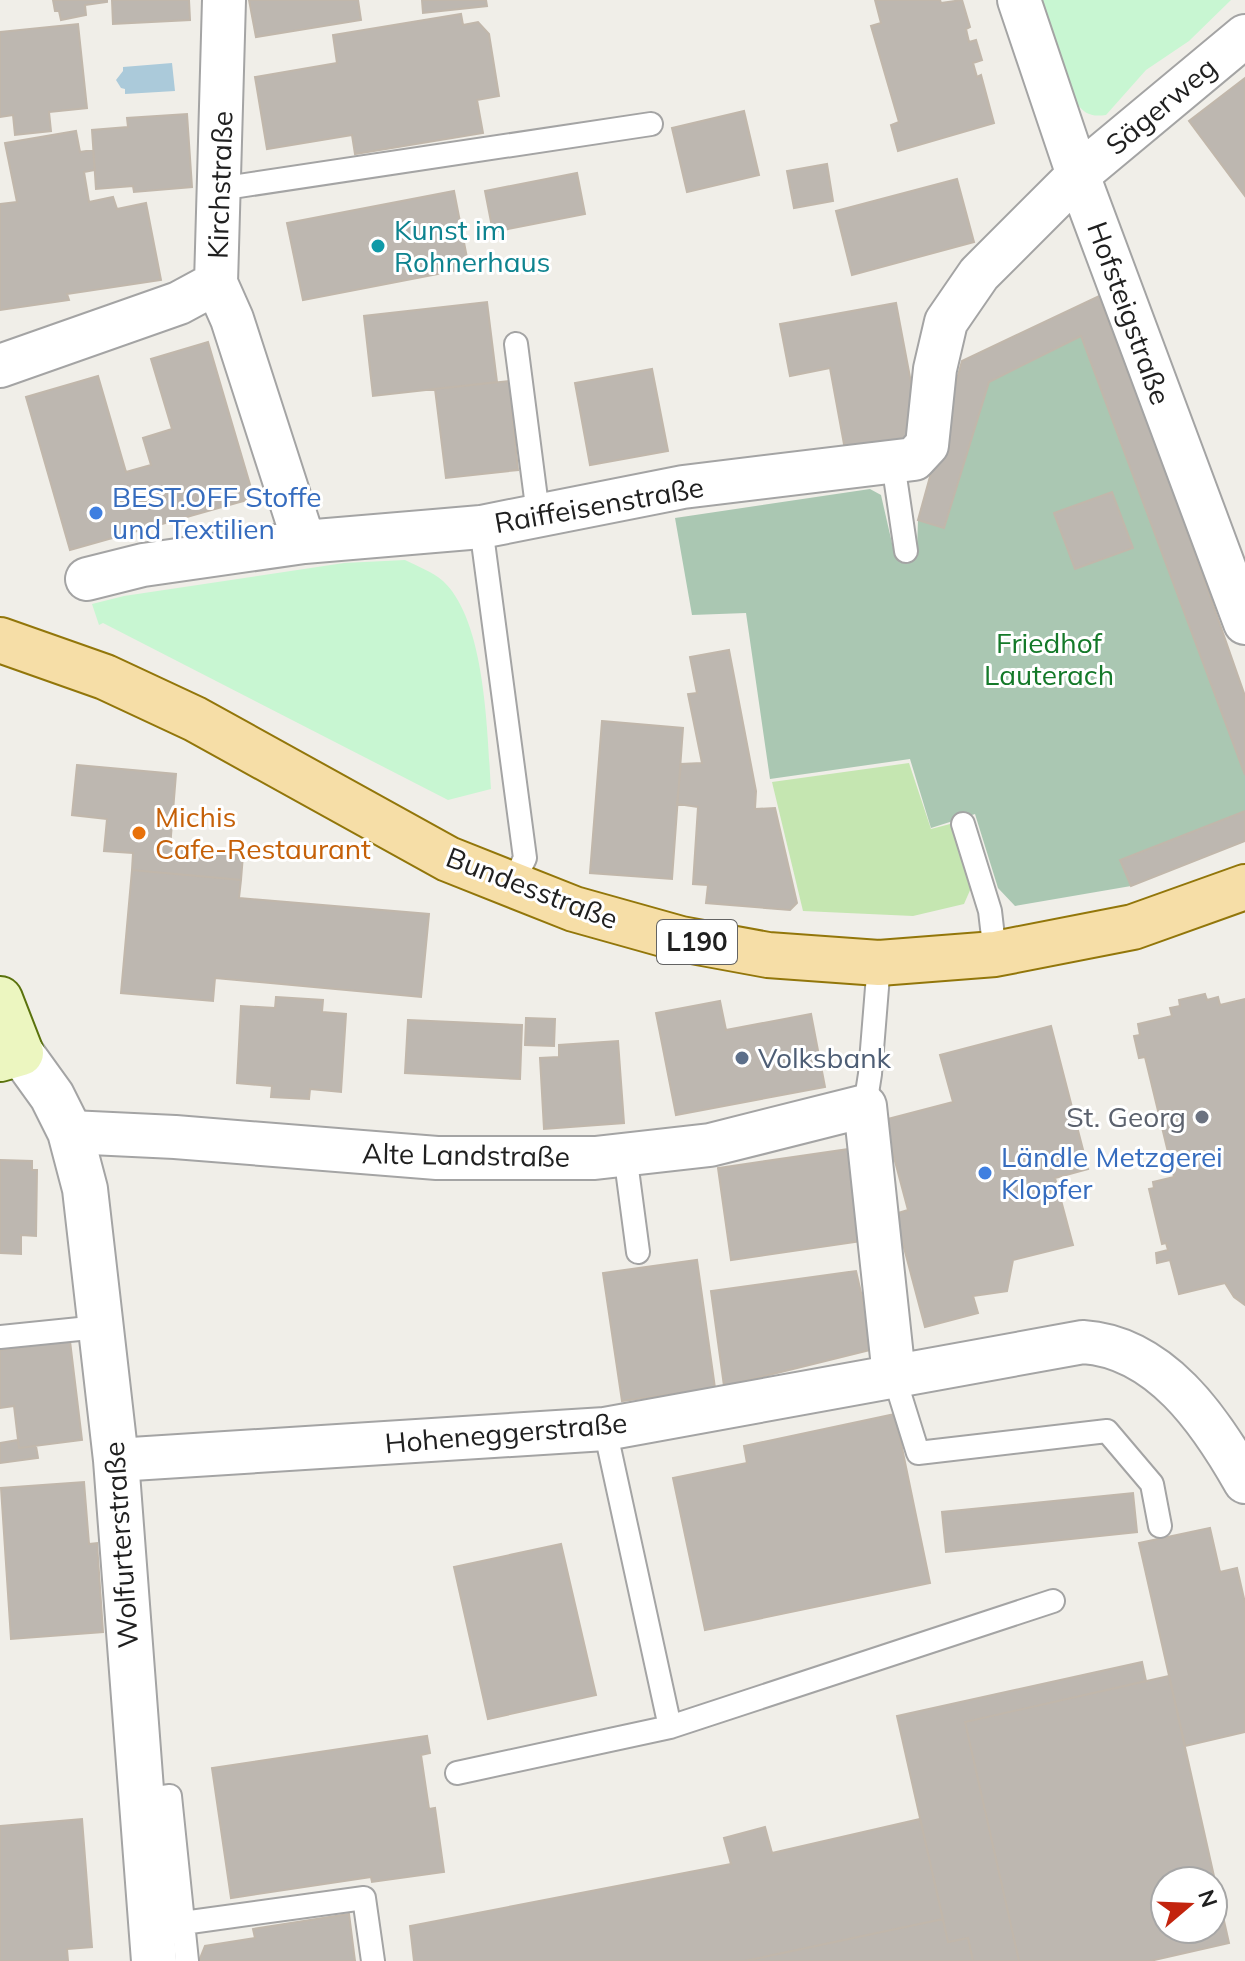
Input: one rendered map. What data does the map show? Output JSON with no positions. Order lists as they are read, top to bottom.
{
  "streets": {
    "main road": ["Bundesstraße", "L190"],
    "street": [
      "Sägerweg",
      "Kirchstraße",
      "Hofsteigstraße",
      "Raiffeisenstraße",
      "Alte Landstraße",
      "Hoheneggerstraße",
      "Wolfurterstraße"
    ]
  },
  "crossings": [
    ["Sägerweg", "Hofsteigstraße"],
    ["Sägerweg", "Raiffeisenstraße"],
    ["Alte Landstraße", "Wolfurterstraße"],
    ["Hoheneggerstraße", "Wolfurterstraße"]
  ],
  "parks": ["Friedhof Lauterach"],
  "places": [
    "Kunst im Rohnerhaus",
    "BEST.OFF Stoffe und Textilien",
    "Michis Cafe-Restaurant",
    "Volksbank",
    "St. Georg",
    "Ländle Metzgerei Klopfer"
  ],
  "north": "right"
}
